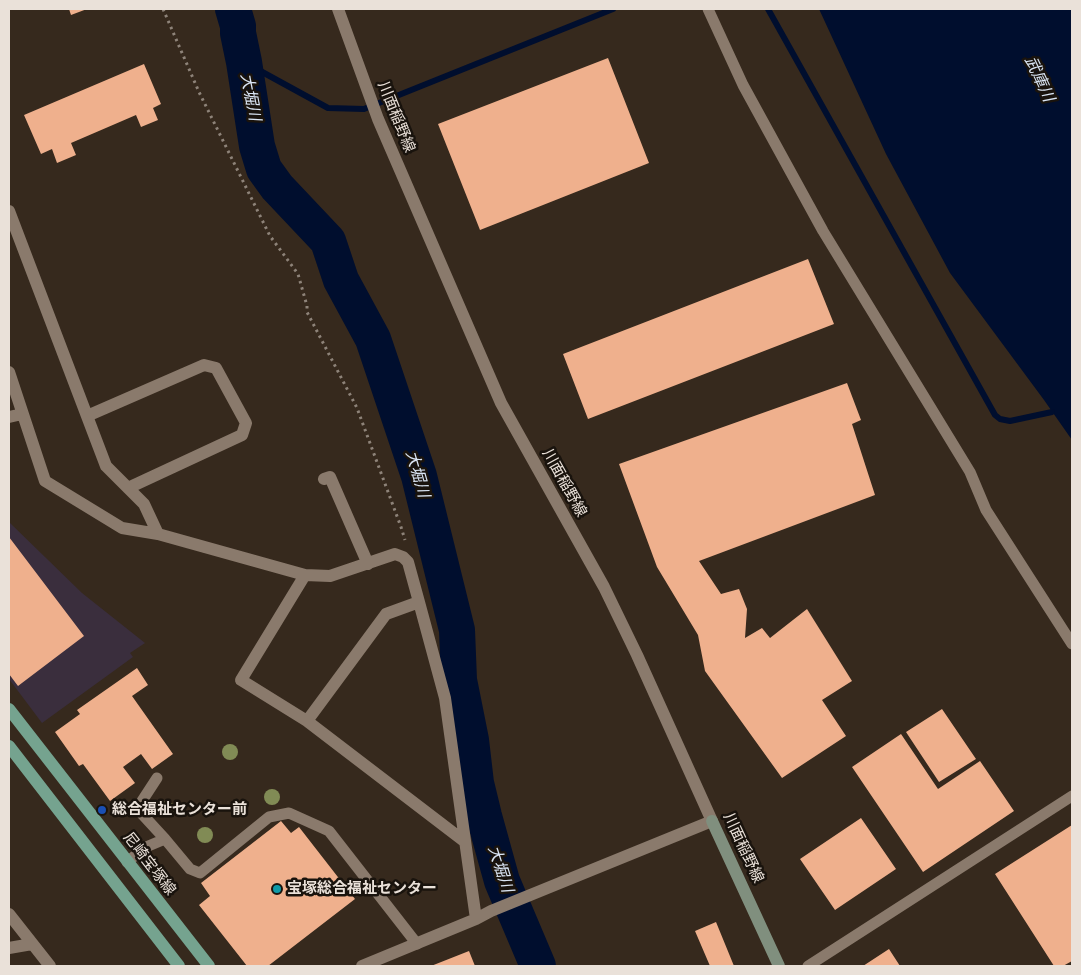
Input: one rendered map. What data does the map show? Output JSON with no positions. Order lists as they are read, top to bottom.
{
  "streets": {
    "main road": ["尼崎宝塚線"],
    "street": ["川面稲野線"]
  },
  "water": ["武庫川", "大堀川"],
  "places": ["総合福祉センター前", "宝塚総合福祉センター"]
}
